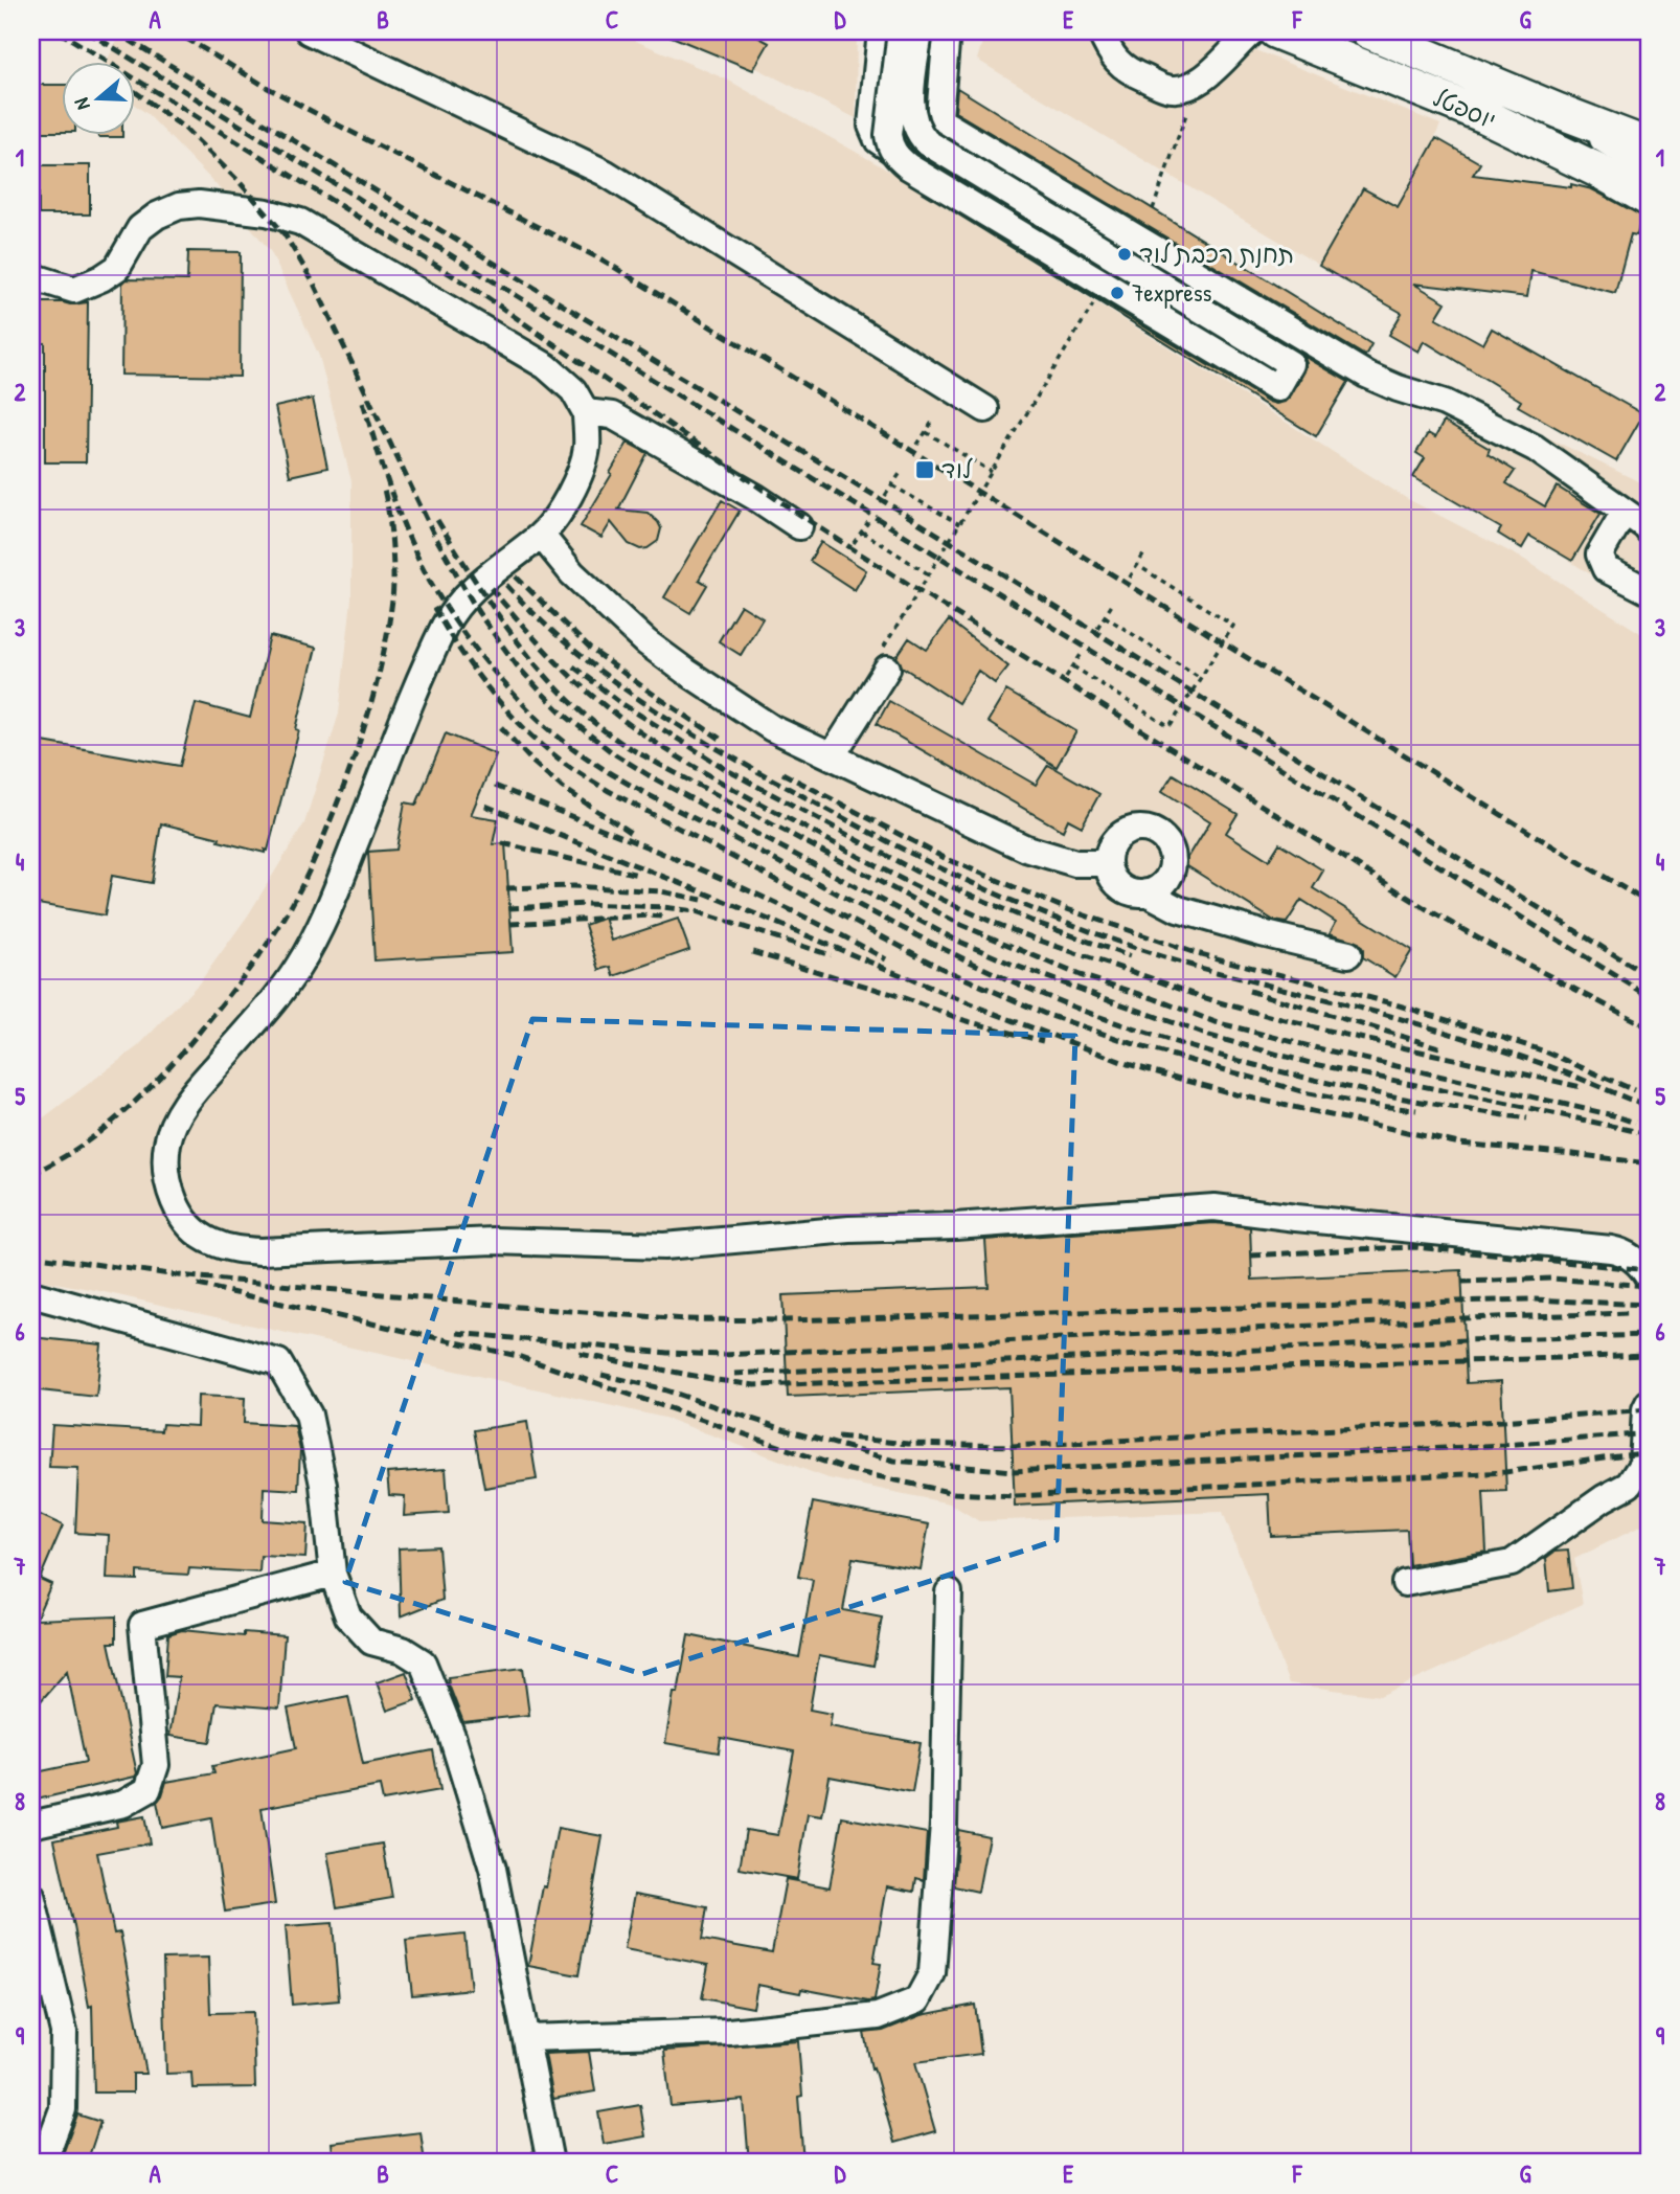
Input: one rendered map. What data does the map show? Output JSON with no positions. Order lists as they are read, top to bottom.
{
  "streets": {
    "main road": ["יוספטל"]
  },
  "places": {
    "other": ["תחנת רכבת לוד", "7express"],
    "transit": ["לוד"]
  },
  "north": "left",
  "grid": {
    "columns": [
      "A",
      "B",
      "C",
      "D",
      "E",
      "F",
      "G"
    ],
    "rows": [
      "1",
      "2",
      "3",
      "4",
      "5",
      "6",
      "7",
      "8",
      "9"
    ]
  }
}
